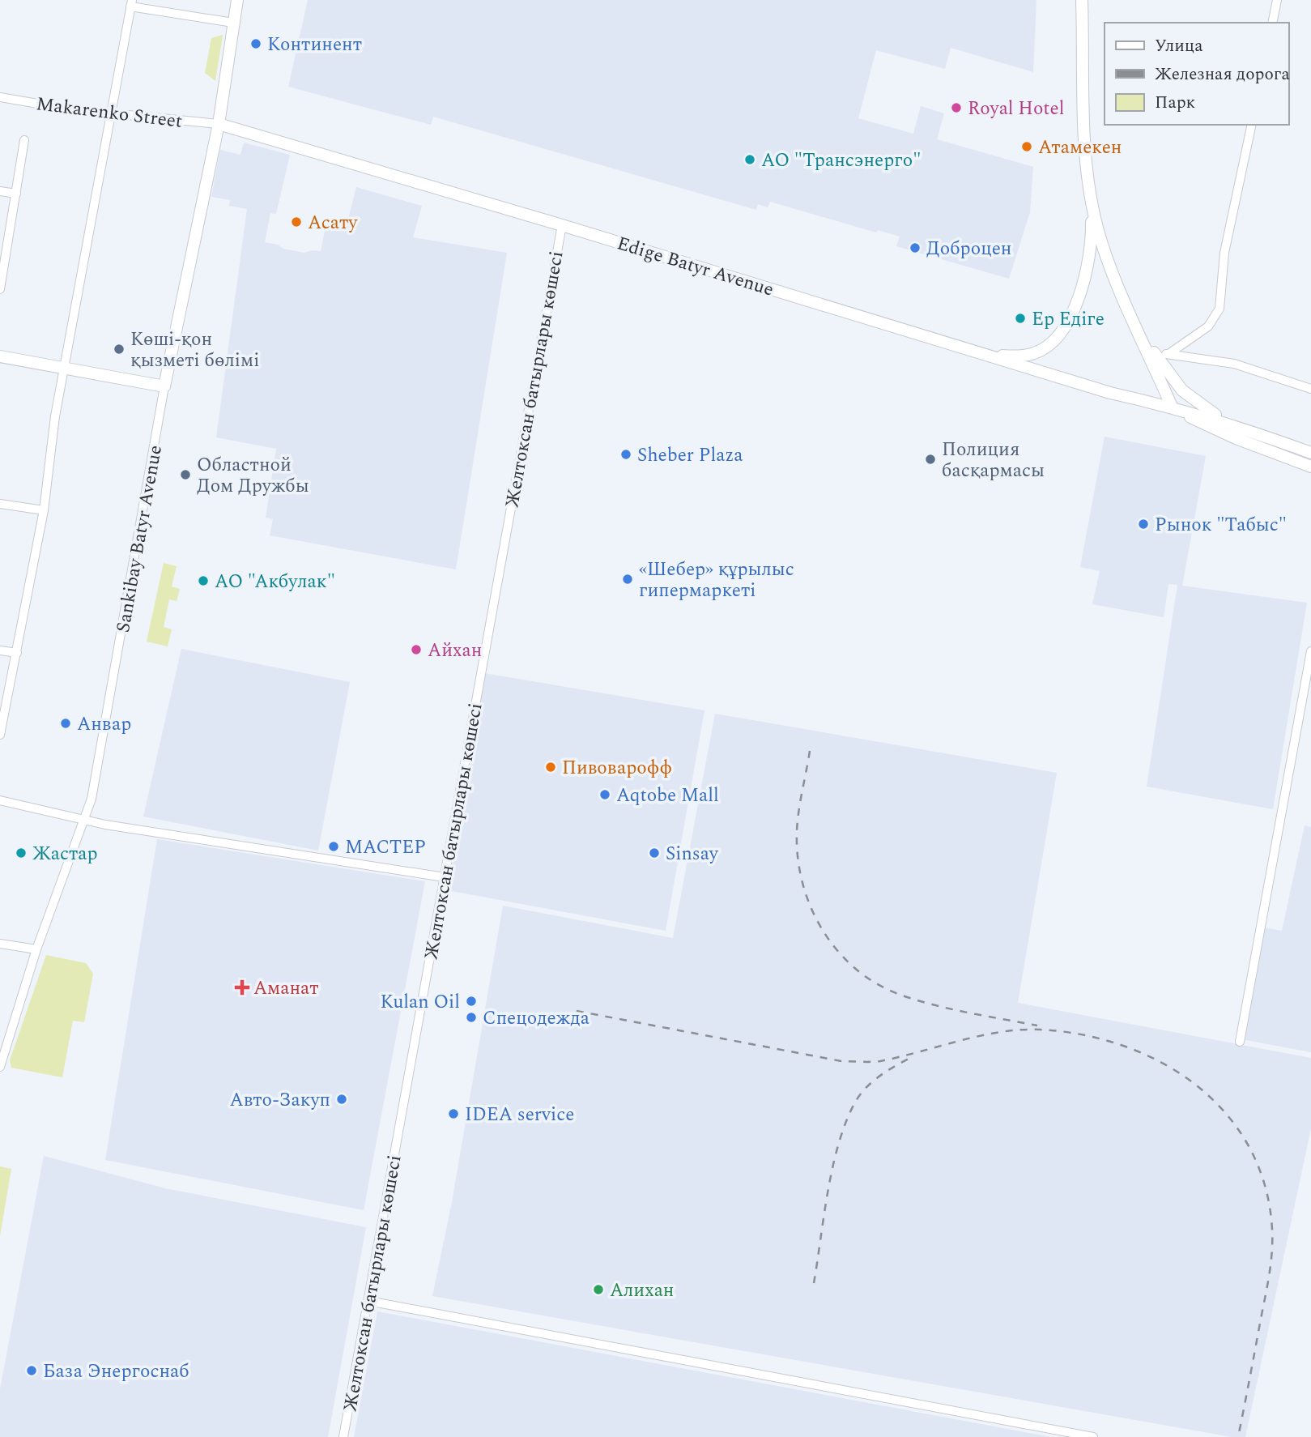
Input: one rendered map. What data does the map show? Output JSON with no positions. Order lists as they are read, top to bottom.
{
  "streets": {
    "main road": ["Edige Batyr Avenue", "Sankibay Batyr Avenue"],
    "street": ["Makarenko Street", "Желтоксан батырлары көшесі"]
  },
  "crossings": [
    ["Makarenko Street", "Edige Batyr Avenue"],
    ["Makarenko Street", "Sankibay Batyr Avenue"],
    ["Edige Batyr Avenue", "Желтоксан батырлары көшесі"],
    ["Edige Batyr Avenue", "Sankibay Batyr Avenue"]
  ],
  "places": {
    "other": [
      "Континент",
      "Royal Hotel",
      "Атамекен",
      "АО \"Трансэнерго\"",
      "Асату",
      "Доброцен",
      "Ер Едіге",
      "Көші-қон қызметі бөлімі",
      "Sheber Plaza",
      "Полиция басқармасы",
      "Областной Дом Дружбы",
      "Рынок \"Табыс\"",
      "«Шебер» құрылыс гипермаркеті",
      "АО \"Акбулак\"",
      "Айхан",
      "Анвар",
      "Пивоварофф",
      "Aqtobe Mall",
      "МАСТЕР",
      "Жастар",
      "Sinsay",
      "Kulan Oil",
      "Спецодежда",
      "Авто-Закуп",
      "IDEA service",
      "Алихан",
      "База Энергоснаб"
    ],
    "health": ["Аманат"]
  },
  "legend": ["Улица", "Железная дорога", "Парк"]
}
